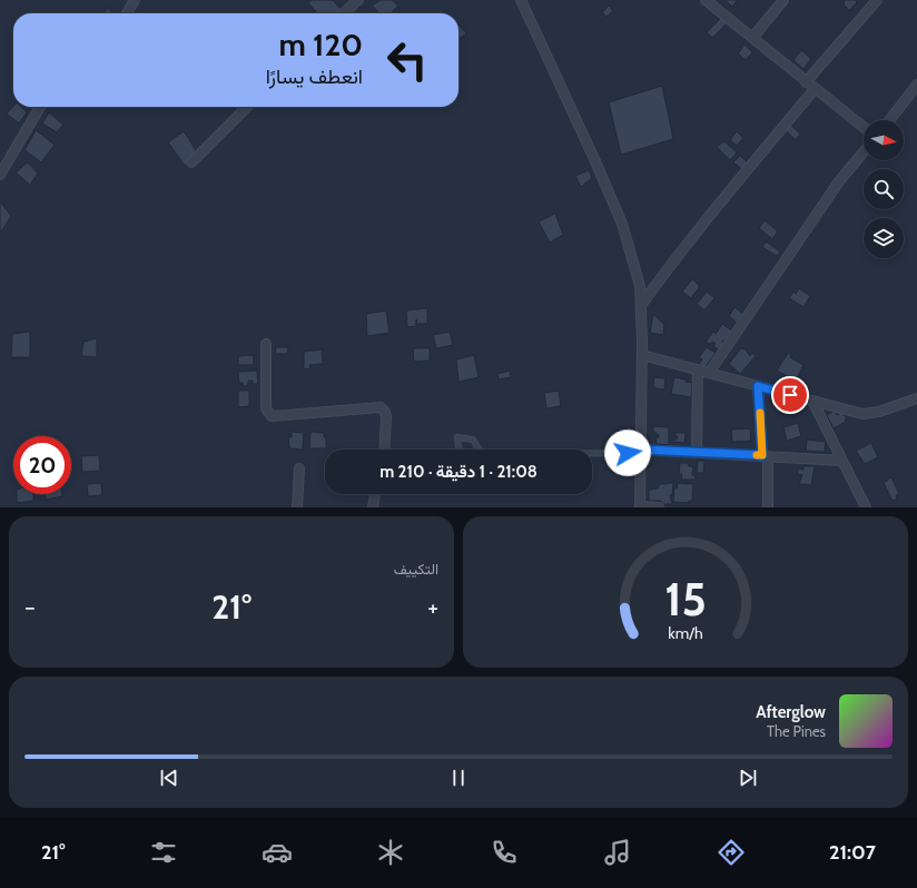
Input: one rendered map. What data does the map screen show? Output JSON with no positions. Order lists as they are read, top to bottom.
{
  "north": "right",
  "page": {
    "turn": ["120 m", "انعطف يسارًا"],
    "limit": "20",
    "trip": "21:08 · 1 دقيقة · 210 m",
    "tile": "التكييف",
    "heat": ["−", "21°", "+"],
    "song": ["Afterglow", "The Pines"],
    "tabs": ["21:07", "21°"],
    "gauge": ["15", "km/h"]
  }
}
